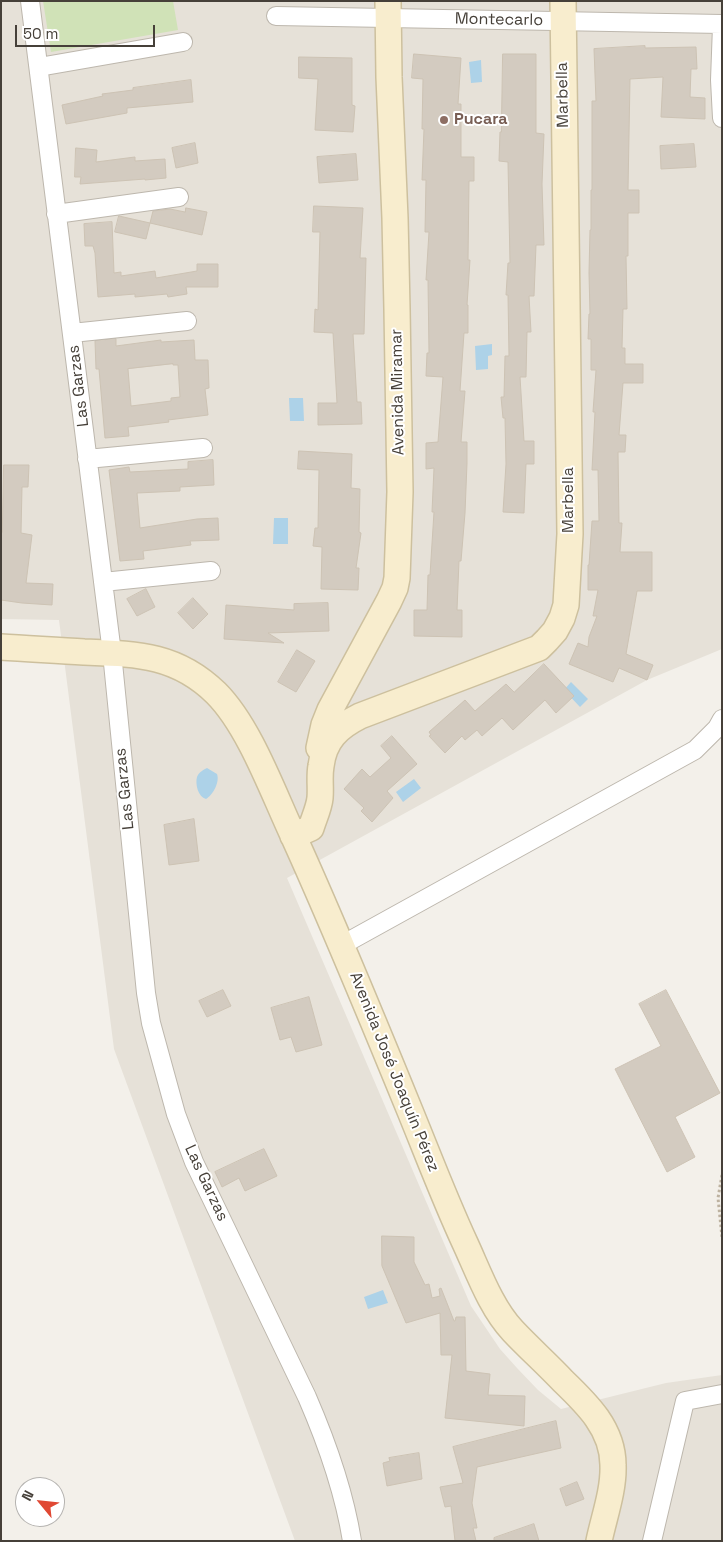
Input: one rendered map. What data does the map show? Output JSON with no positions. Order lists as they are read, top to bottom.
{
  "streets": {
    "street": [
      "Montecarlo",
      "Marbella",
      "Las Garzas",
      "Avenida Miramar",
      "Avenida José Joaquín Pérez"
    ]
  },
  "crossings": [
    ["Montecarlo", "Marbella"],
    ["Montecarlo", "Avenida Miramar"],
    ["Marbella", "Avenida Miramar"],
    ["Marbella", "Avenida José Joaquín Pérez"],
    ["Las Garzas", "Avenida José Joaquín Pérez"]
  ],
  "places": ["Pucara"],
  "scale_bar": "50 m",
  "north": "top left"
}
